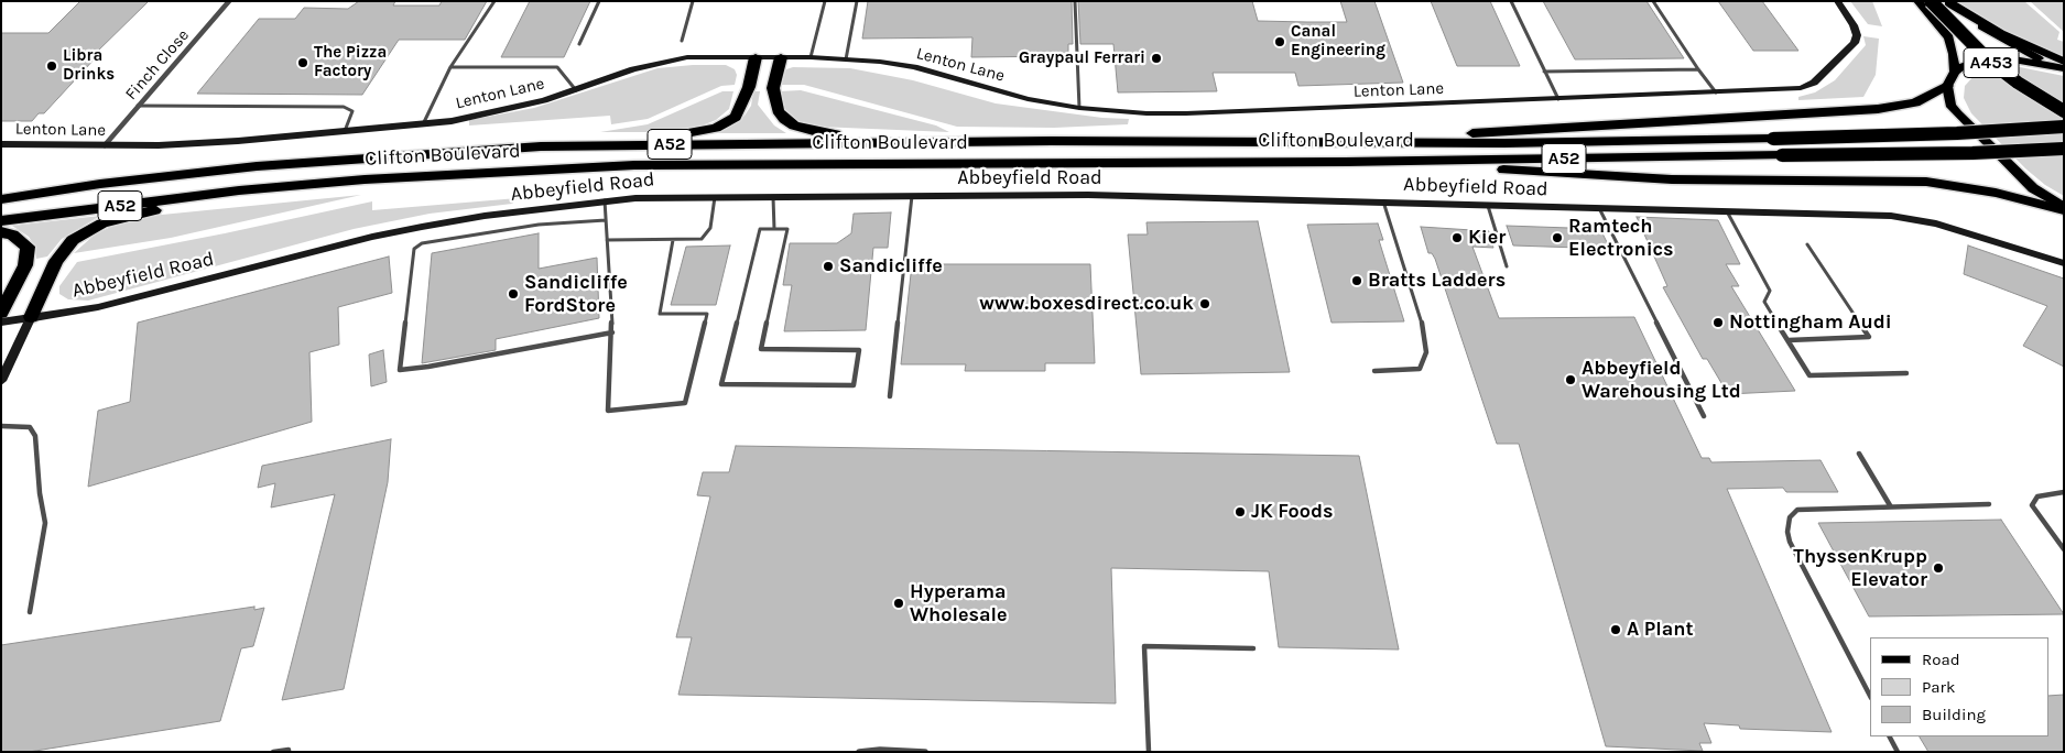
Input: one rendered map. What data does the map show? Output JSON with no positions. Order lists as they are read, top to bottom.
{
  "streets": {
    "highway": ["A453", "Clifton Boulevard", "A52"],
    "street": ["Finch Close", "Lenton Lane", "Abbeyfield Road"]
  },
  "crossings": [
    ["Finch Close", "Lenton Lane"]
  ],
  "places": [
    "Canal Engineering",
    "Graypaul Ferrari",
    "The Pizza Factory",
    "Libra Drinks",
    "Kier",
    "Ramtech Electronics",
    "Sandicliffe",
    "Bratts Ladders",
    "Sandicliffe FordStore",
    "www.boxesdirect.co.uk",
    "Nottingham Audi",
    "Abbeyfield Warehousing Ltd",
    "JK Foods",
    "ThyssenKrupp Elevator",
    "Hyperama Wholesale",
    "A Plant"
  ],
  "legend": ["Road", "Park", "Building"]
}
